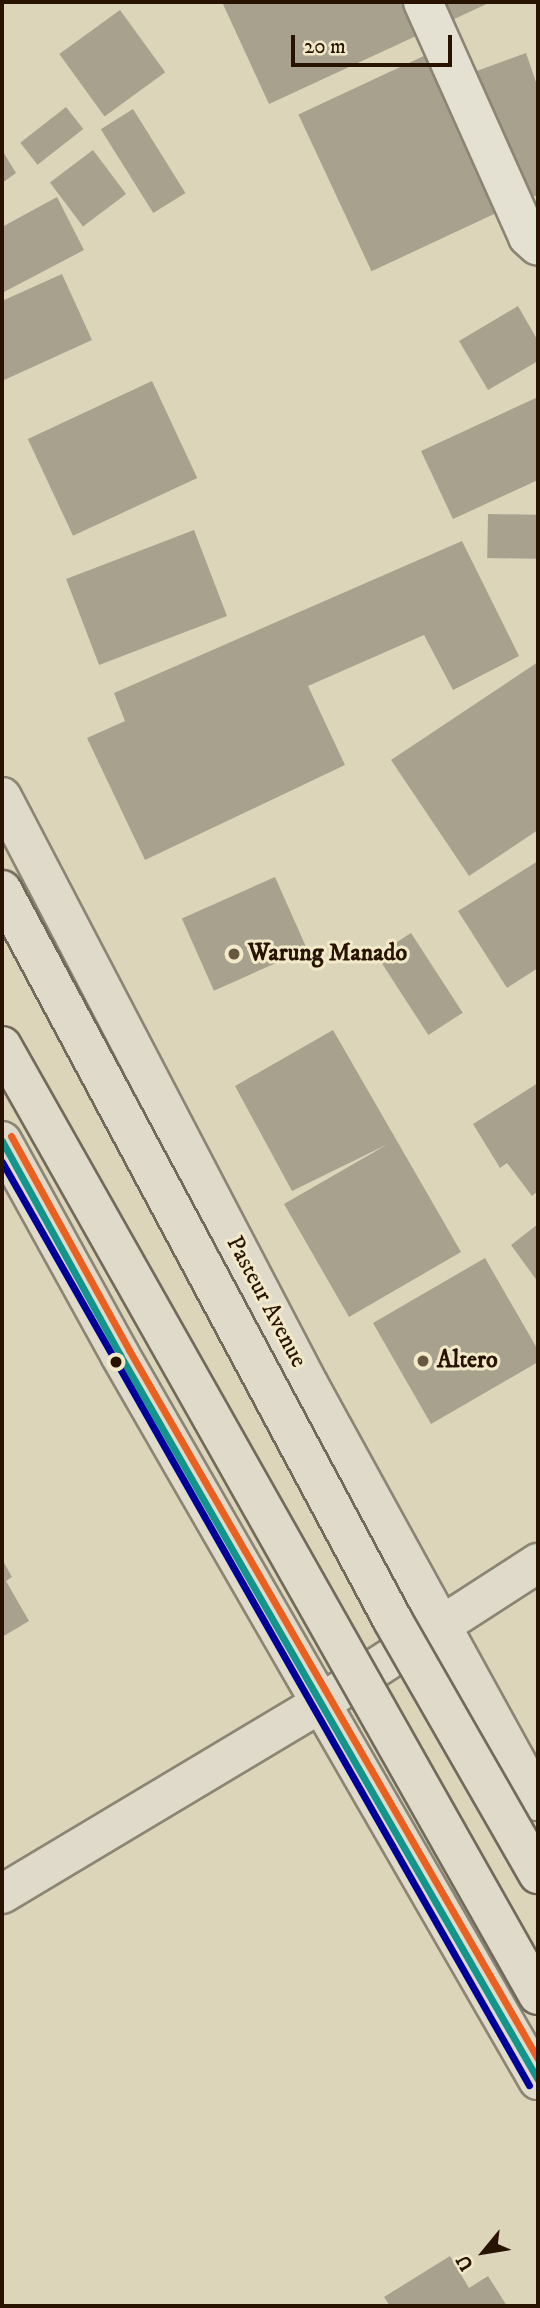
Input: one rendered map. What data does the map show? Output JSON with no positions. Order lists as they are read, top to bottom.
{
  "streets": {
    "main road": ["Pasteur Avenue"]
  },
  "places": ["Warung Manado", "Altero"],
  "scale_bar": "20 m",
  "north": "bottom left"
}
